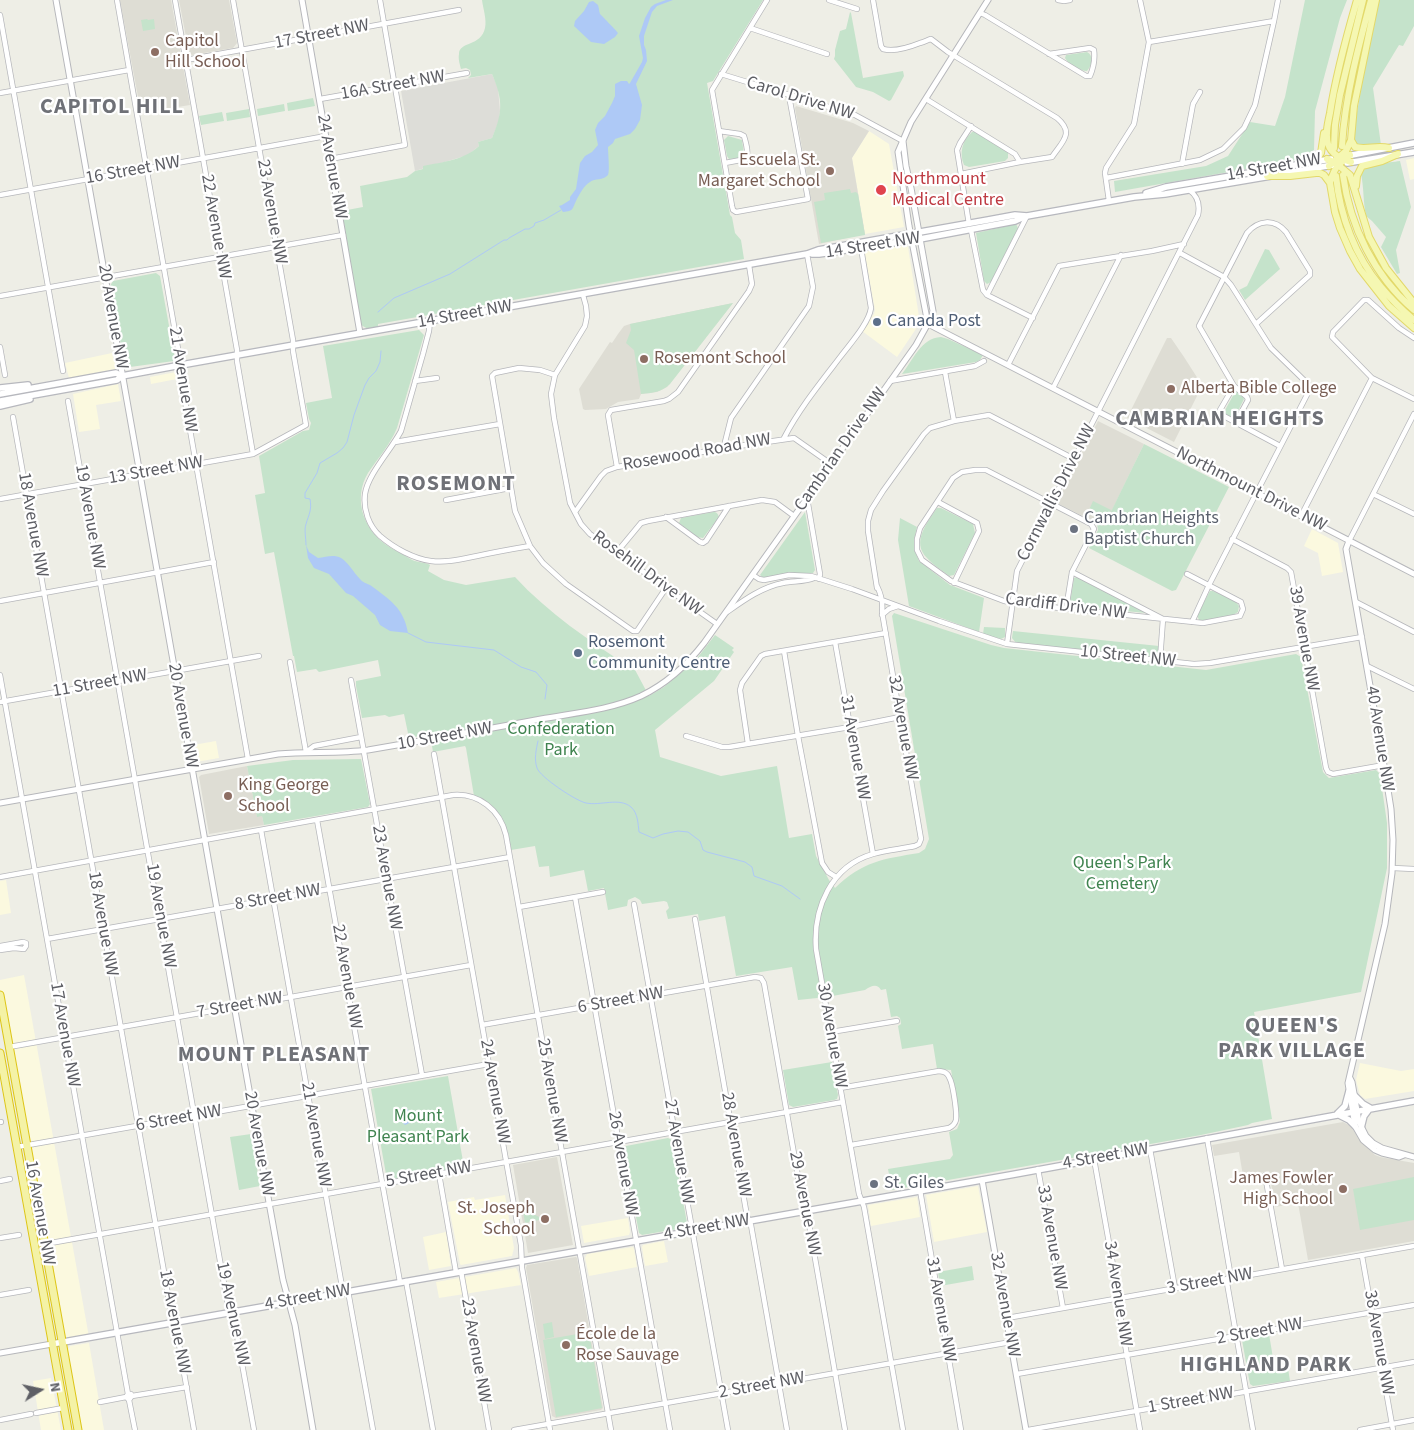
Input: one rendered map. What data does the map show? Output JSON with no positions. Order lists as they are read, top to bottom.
{
  "streets": {
    "highway": ["16 Avenue NW"],
    "main road": ["14 Street NW", "4 Street NW"],
    "street": [
      "17 Street NW",
      "16A Street NW",
      "Carol Drive NW",
      "24 Avenue NW",
      "16 Street NW",
      "23 Avenue NW",
      "22 Avenue NW",
      "20 Avenue NW",
      "21 Avenue NW",
      "Cambrian Drive NW",
      "Rosewood Road NW",
      "13 Street NW",
      "Northmount Drive NW",
      "Cornwallis Drive NW",
      "19 Avenue NW",
      "18 Avenue NW",
      "Rosehill Drive NW",
      "Cardiff Drive NW",
      "39 Avenue NW",
      "10 Street NW",
      "11 Street NW",
      "32 Avenue NW",
      "40 Avenue NW",
      "31 Avenue NW",
      "8 Street NW",
      "6 Street NW",
      "7 Street NW",
      "17 Avenue NW",
      "30 Avenue NW",
      "25 Avenue NW",
      "28 Avenue NW",
      "27 Avenue NW",
      "26 Avenue NW",
      "5 Street NW",
      "29 Avenue NW",
      "33 Avenue NW",
      "3 Street NW",
      "34 Avenue NW",
      "2 Street NW",
      "38 Avenue NW",
      "1 Street NW"
    ]
  },
  "crossings": [
    ["17 Street NW", "24 Avenue NW"],
    ["17 Street NW", "23 Avenue NW"],
    ["17 Street NW", "22 Avenue NW"],
    ["16A Street NW", "24 Avenue NW"],
    ["24 Avenue NW", "14 Street NW"],
    ["24 Avenue NW", "16 Street NW"],
    ["24 Avenue NW", "8 Street NW"],
    ["24 Avenue NW", "6 Street NW"],
    ["24 Avenue NW", "7 Street NW"],
    ["24 Avenue NW", "25 Avenue NW"],
    ["24 Avenue NW", "4 Street NW"],
    ["24 Avenue NW", "5 Street NW"],
    ["24 Avenue NW", "2 Street NW"],
    ["14 Street NW", "23 Avenue NW"],
    ["14 Street NW", "22 Avenue NW"],
    ["14 Street NW", "20 Avenue NW"],
    ["14 Street NW", "21 Avenue NW"],
    ["14 Street NW", "Cornwallis Drive NW"],
    ["14 Street NW", "Rosehill Drive NW"],
    ["16 Street NW", "23 Avenue NW"],
    ["16 Street NW", "22 Avenue NW"],
    ["16 Street NW", "20 Avenue NW"],
    ["16 Street NW", "21 Avenue NW"],
    ["23 Avenue NW", "13 Street NW"],
    ["23 Avenue NW", "10 Street NW"],
    ["23 Avenue NW", "8 Street NW"],
    ["23 Avenue NW", "6 Street NW"],
    ["23 Avenue NW", "7 Street NW"],
    ["23 Avenue NW", "25 Avenue NW"],
    ["23 Avenue NW", "4 Street NW"],
    ["23 Avenue NW", "5 Street NW"],
    ["22 Avenue NW", "13 Street NW"],
    ["22 Avenue NW", "8 Street NW"],
    ["22 Avenue NW", "6 Street NW"],
    ["22 Avenue NW", "7 Street NW"],
    ["22 Avenue NW", "25 Avenue NW"],
    ["22 Avenue NW", "4 Street NW"],
    ["22 Avenue NW", "5 Street NW"],
    ["20 Avenue NW", "13 Street NW"],
    ["20 Avenue NW", "10 Street NW"],
    ["20 Avenue NW", "11 Street NW"],
    ["20 Avenue NW", "8 Street NW"],
    ["20 Avenue NW", "6 Street NW"],
    ["20 Avenue NW", "7 Street NW"],
    ["20 Avenue NW", "25 Avenue NW"],
    ["20 Avenue NW", "4 Street NW"],
    ["20 Avenue NW", "5 Street NW"],
    ["21 Avenue NW", "13 Street NW"],
    ["21 Avenue NW", "10 Street NW"],
    ["21 Avenue NW", "11 Street NW"],
    ["21 Avenue NW", "8 Street NW"],
    ["21 Avenue NW", "6 Street NW"],
    ["21 Avenue NW", "7 Street NW"],
    ["21 Avenue NW", "25 Avenue NW"],
    ["21 Avenue NW", "4 Street NW"],
    ["21 Avenue NW", "5 Street NW"],
    ["Cambrian Drive NW", "Rosewood Road NW"],
    ["Cambrian Drive NW", "Northmount Drive NW"],
    ["Cambrian Drive NW", "10 Street NW"],
    ["Rosewood Road NW", "Rosehill Drive NW"],
    ["13 Street NW", "19 Avenue NW"],
    ["13 Street NW", "18 Avenue NW"],
    ["Northmount Drive NW", "Cornwallis Drive NW"],
    ["Northmount Drive NW", "40 Avenue NW"],
    ["Cornwallis Drive NW", "Cardiff Drive NW"],
    ["Cornwallis Drive NW", "10 Street NW"],
    ["Cornwallis Drive NW", "32 Avenue NW"],
    ["19 Avenue NW", "10 Street NW"],
    ["19 Avenue NW", "11 Street NW"],
    ["19 Avenue NW", "8 Street NW"],
    ["19 Avenue NW", "6 Street NW"],
    ["19 Avenue NW", "7 Street NW"],
    ["19 Avenue NW", "25 Avenue NW"],
    ["19 Avenue NW", "4 Street NW"],
    ["19 Avenue NW", "5 Street NW"],
    ["18 Avenue NW", "10 Street NW"],
    ["18 Avenue NW", "11 Street NW"],
    ["18 Avenue NW", "8 Street NW"],
    ["18 Avenue NW", "6 Street NW"],
    ["18 Avenue NW", "7 Street NW"],
    ["18 Avenue NW", "25 Avenue NW"],
    ["18 Avenue NW", "4 Street NW"],
    ["18 Avenue NW", "5 Street NW"],
    ["Rosehill Drive NW", "10 Street NW"],
    ["39 Avenue NW", "10 Street NW"],
    ["39 Avenue NW", "40 Avenue NW"],
    ["10 Street NW", "32 Avenue NW"],
    ["10 Street NW", "40 Avenue NW"],
    ["10 Street NW", "17 Avenue NW"],
    ["11 Street NW", "17 Avenue NW"],
    ["32 Avenue NW", "31 Avenue NW"],
    ["32 Avenue NW", "4 Street NW"],
    ["32 Avenue NW", "3 Street NW"],
    ["32 Avenue NW", "2 Street NW"],
    ["32 Avenue NW", "1 Street NW"],
    ["40 Avenue NW", "4 Street NW"],
    ["31 Avenue NW", "4 Street NW"],
    ["31 Avenue NW", "2 Street NW"],
    ["8 Street NW", "17 Avenue NW"],
    ["8 Street NW", "25 Avenue NW"],
    ["6 Street NW", "17 Avenue NW"],
    ["6 Street NW", "25 Avenue NW"],
    ["6 Street NW", "28 Avenue NW"],
    ["6 Street NW", "27 Avenue NW"],
    ["6 Street NW", "26 Avenue NW"],
    ["6 Street NW", "29 Avenue NW"],
    ["6 Street NW", "16 Avenue NW"],
    ["7 Street NW", "17 Avenue NW"],
    ["7 Street NW", "16 Avenue NW"],
    ["17 Avenue NW", "25 Avenue NW"],
    ["17 Avenue NW", "4 Street NW"],
    ["17 Avenue NW", "5 Street NW"],
    ["30 Avenue NW", "4 Street NW"],
    ["30 Avenue NW", "5 Street NW"],
    ["30 Avenue NW", "2 Street NW"],
    ["25 Avenue NW", "4 Street NW"],
    ["25 Avenue NW", "5 Street NW"],
    ["25 Avenue NW", "2 Street NW"],
    ["28 Avenue NW", "4 Street NW"],
    ["28 Avenue NW", "5 Street NW"],
    ["28 Avenue NW", "2 Street NW"],
    ["27 Avenue NW", "4 Street NW"],
    ["27 Avenue NW", "5 Street NW"],
    ["27 Avenue NW", "2 Street NW"],
    ["4 Street NW", "26 Avenue NW"],
    ["4 Street NW", "29 Avenue NW"],
    ["4 Street NW", "16 Avenue NW"],
    ["4 Street NW", "33 Avenue NW"],
    ["4 Street NW", "34 Avenue NW"],
    ["26 Avenue NW", "5 Street NW"],
    ["26 Avenue NW", "2 Street NW"],
    ["5 Street NW", "29 Avenue NW"],
    ["5 Street NW", "16 Avenue NW"],
    ["29 Avenue NW", "2 Street NW"],
    ["33 Avenue NW", "3 Street NW"],
    ["3 Street NW", "34 Avenue NW"],
    ["3 Street NW", "38 Avenue NW"],
    ["34 Avenue NW", "2 Street NW"],
    ["34 Avenue NW", "1 Street NW"],
    ["2 Street NW", "38 Avenue NW"],
    ["38 Avenue NW", "1 Street NW"]
  ],
  "districts": [
    "CAPITOL HILL",
    "CAMBRIAN HEIGHTS",
    "ROSEMONT",
    "QUEEN'S PARK VILLAGE",
    "MOUNT PLEASANT",
    "HIGHLAND PARK"
  ],
  "parks": ["Confederation Park", "Queen's Park Cemetery", "Mount Pleasant Park"],
  "places": [
    "Capitol Hill School",
    "Escuela St. Margaret School",
    "Northmount Medical Centre",
    "Canada Post",
    "Rosemont School",
    "Alberta Bible College",
    "Cambrian Heights Baptist Church",
    "Rosemont Community Centre",
    "King George School",
    "St. Giles",
    "James Fowler High School",
    "St. Joseph School",
    "École de la Rose Sauvage"
  ],
  "north": "right"
}
